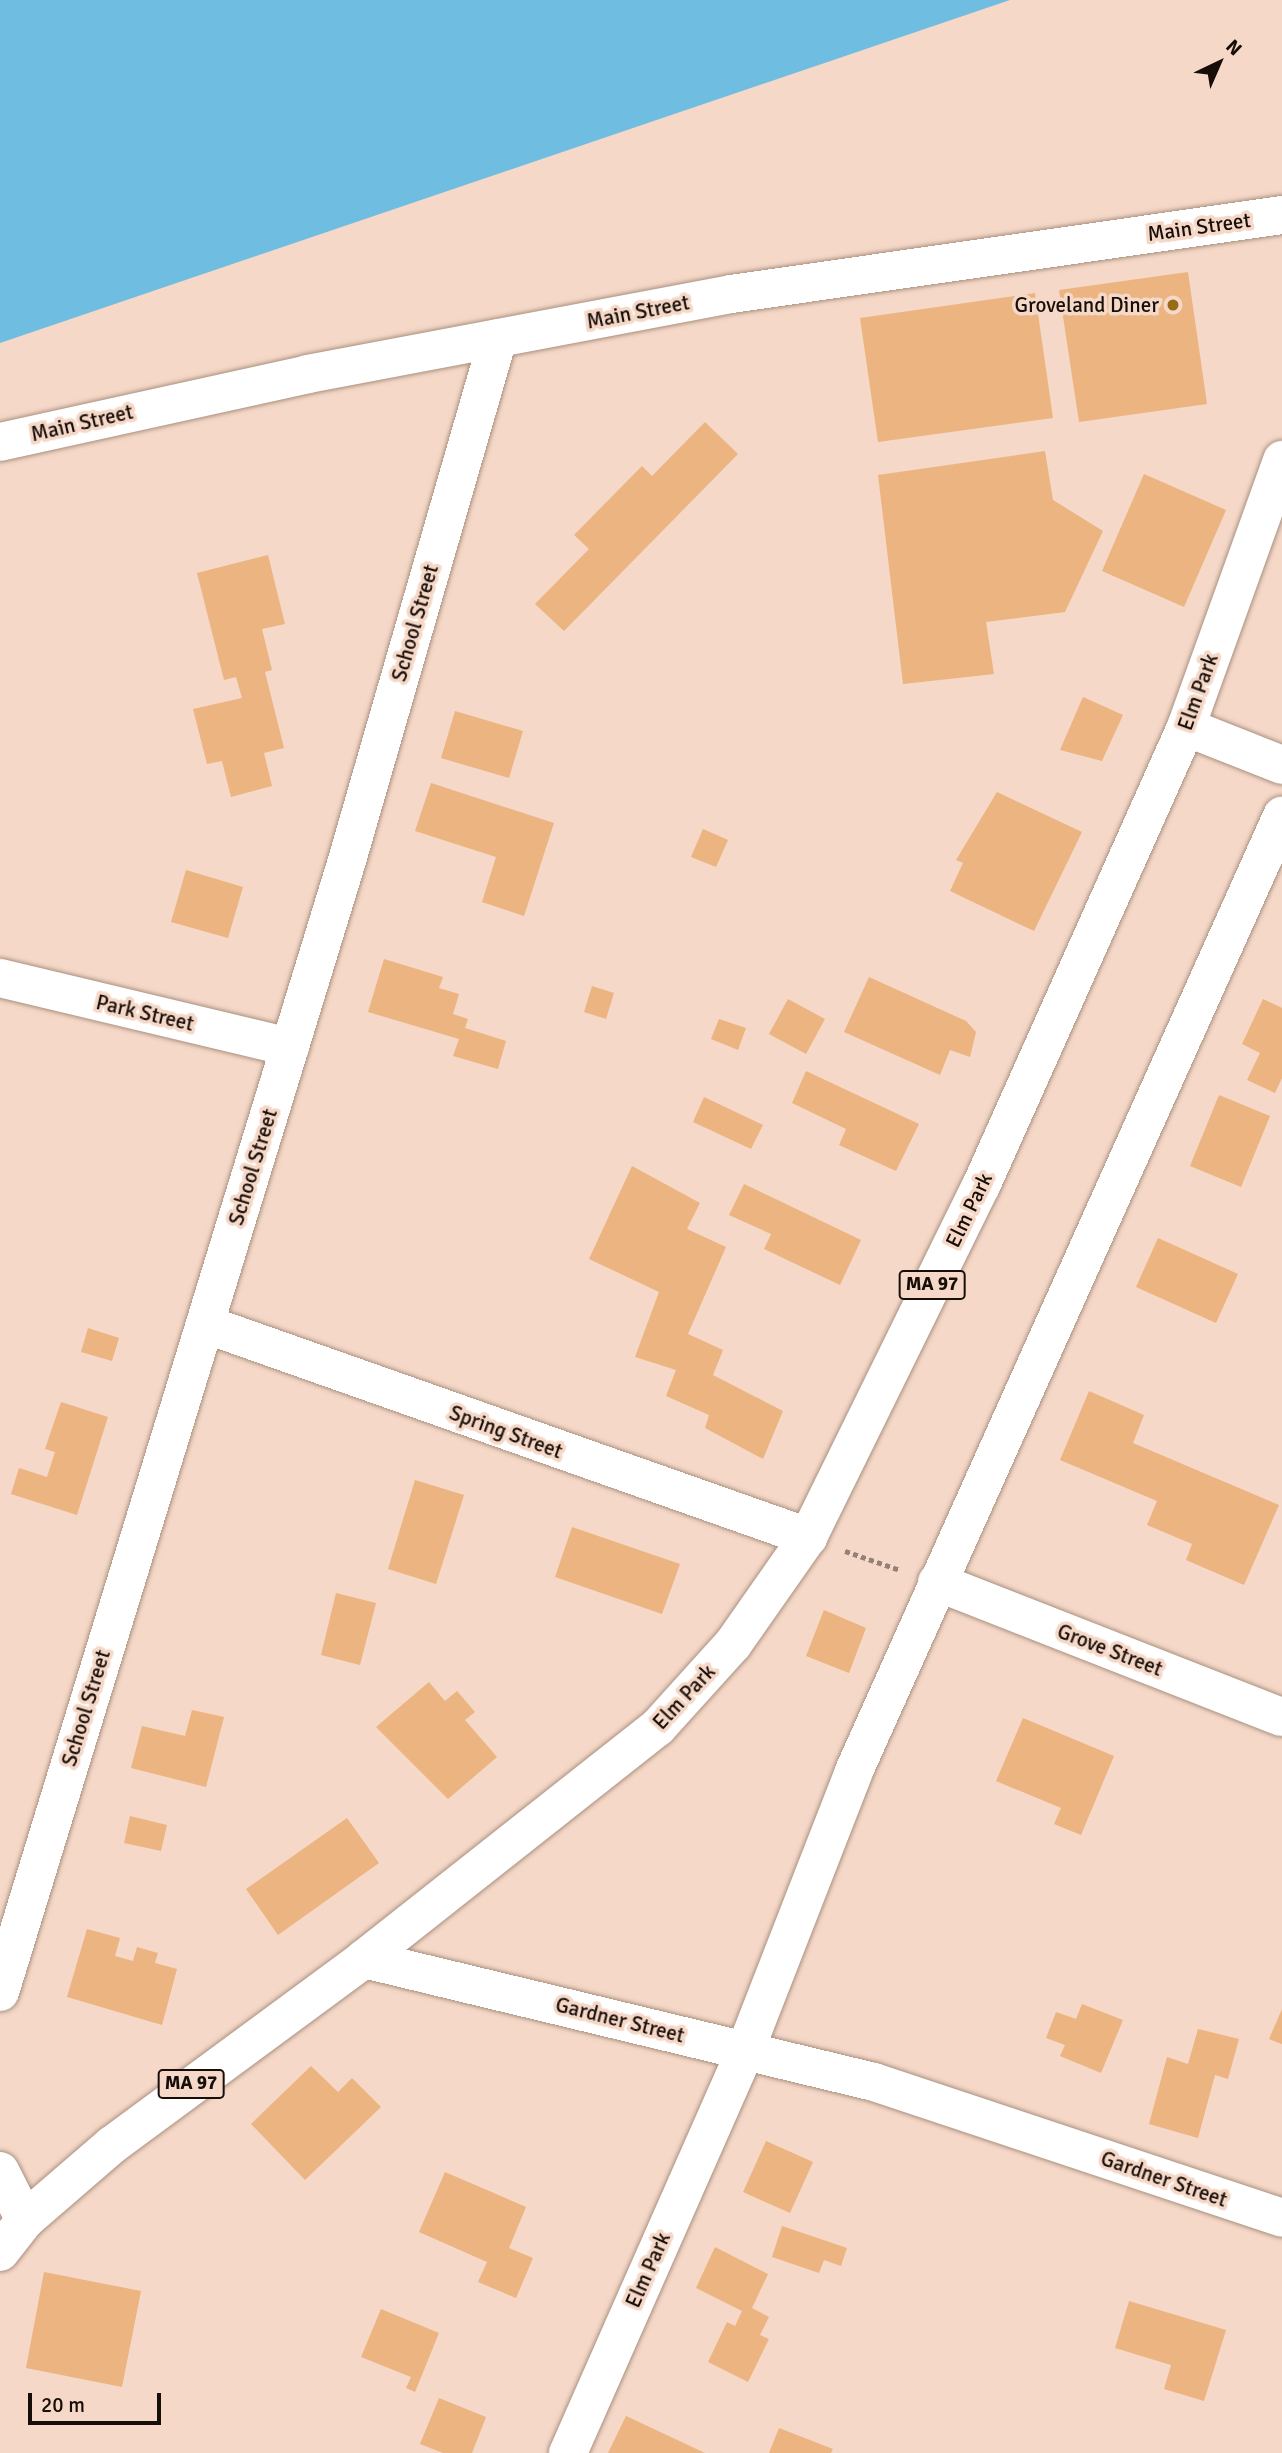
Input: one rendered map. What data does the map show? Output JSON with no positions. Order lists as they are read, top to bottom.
{
  "streets": {
    "street": [
      "Main Street",
      "School Street",
      "Elm Park",
      "Park Street",
      "MA 97",
      "Spring Street",
      "Grove Street",
      "Gardner Street"
    ]
  },
  "crossings": [
    ["Main Street", "School Street"],
    ["School Street", "Park Street"],
    ["School Street", "Spring Street"],
    ["Elm Park", "MA 97"],
    ["Elm Park", "Spring Street"],
    ["Elm Park", "Grove Street"],
    ["Elm Park", "Gardner Street"],
    ["MA 97", "Gardner Street"]
  ],
  "places": ["Groveland Diner"],
  "scale_bar": "20 m",
  "north": "top right"
}
